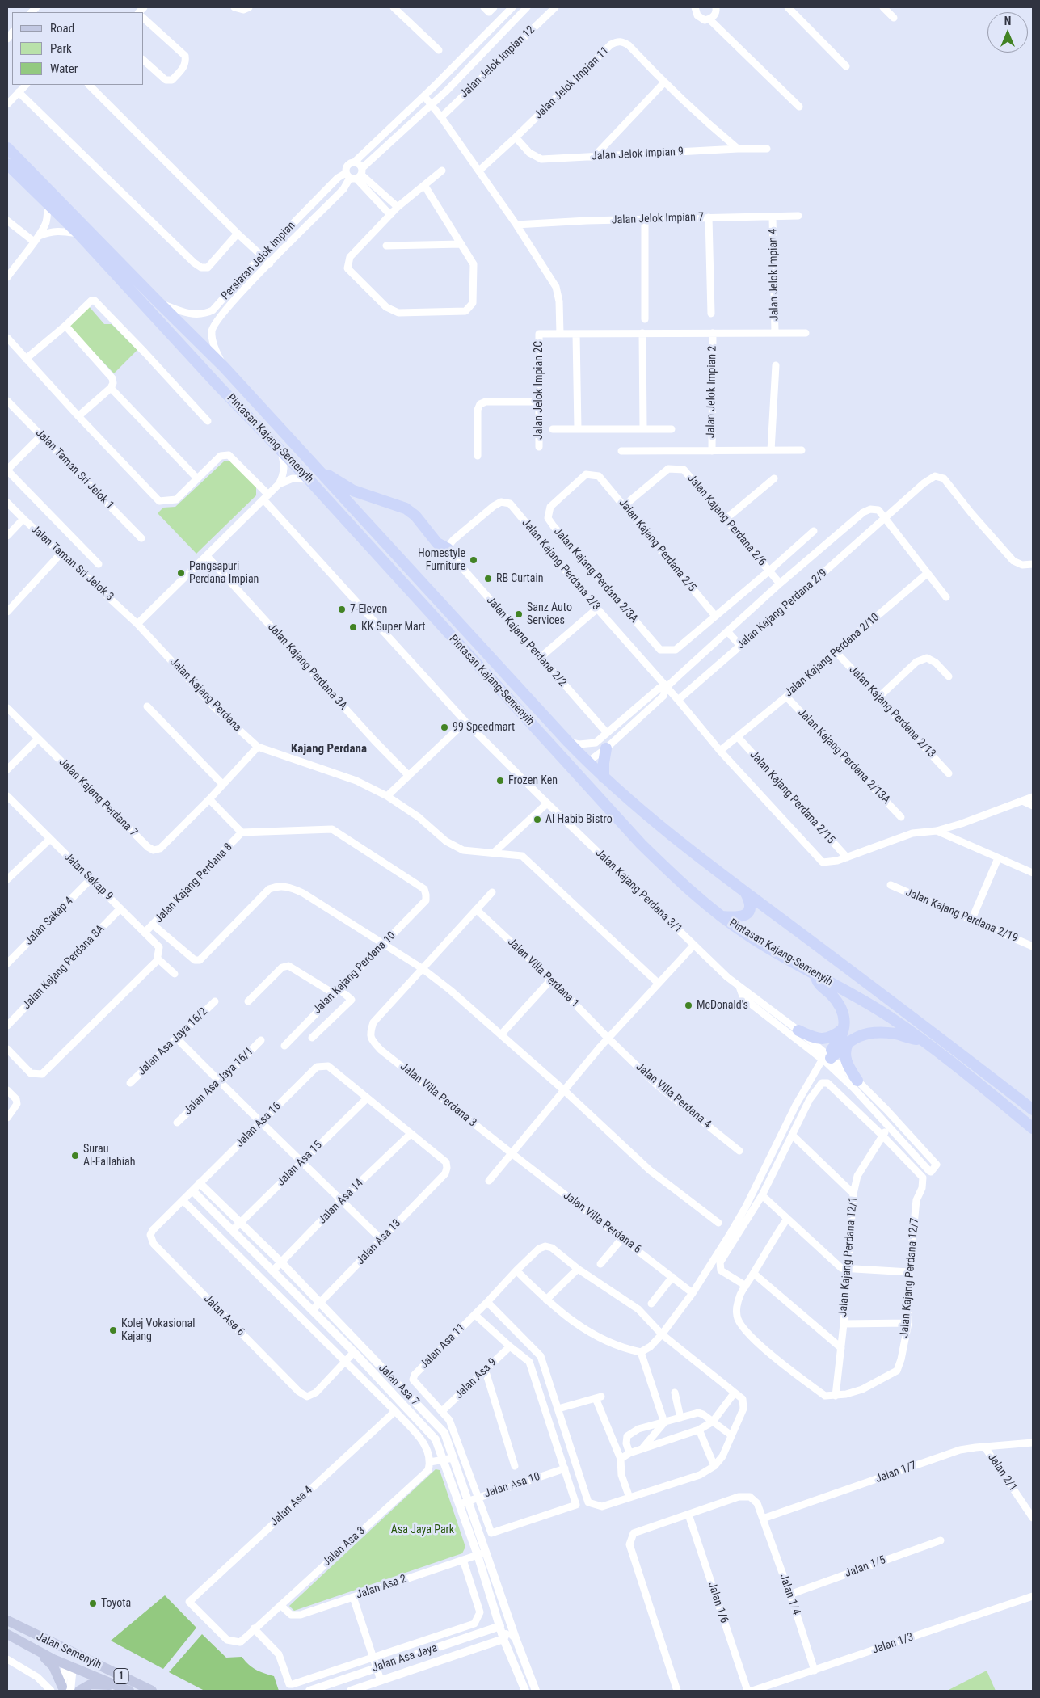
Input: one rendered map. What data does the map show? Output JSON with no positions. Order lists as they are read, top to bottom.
{
  "streets": {
    "highway": ["Pintasan Kajang-Semenyih"],
    "main road": ["Jalan Semenyih", "1"],
    "street": [
      "Jalan Jelok Impian 12",
      "Jalan Jelok Impian 11",
      "Jalan Jelok Impian 9",
      "Jalan Jelok Impian 7",
      "Persiaran Jelok Impian",
      "Jalan Jelok Impian 4",
      "Jalan Jelok Impian 2C",
      "Jalan Jelok Impian 2",
      "Jalan Taman Sri Jelok 1",
      "Jalan Kajang Perdana 2/6",
      "Jalan Kajang Perdana 2/5",
      "Jalan Taman Sri Jelok 3",
      "Jalan Kajang Perdana 2/3",
      "Jalan Kajang Perdana 2/3A",
      "Jalan Kajang Perdana 2/9",
      "Jalan Kajang Perdana 2/2",
      "Jalan Kajang Perdana 2/10",
      "Jalan Kajang Perdana 3A",
      "Jalan Kajang Perdana",
      "Jalan Kajang Perdana 2/13",
      "Jalan Kajang Perdana 2/13A",
      "Jalan Kajang Perdana 7",
      "Jalan Kajang Perdana 2/15",
      "Jalan Sakap 9",
      "Jalan Kajang Perdana 8",
      "Jalan Kajang Perdana 3/1",
      "Jalan Kajang Perdana 2/19",
      "Jalan Sakap 4",
      "Jalan Kajang Perdana 8A",
      "Jalan Kajang Perdana 10",
      "Jalan Villa Perdana 1",
      "Jalan Asa Jaya 16/2",
      "Jalan Asa Jaya 16/1",
      "Jalan Villa Perdana 3",
      "Jalan Villa Perdana 4",
      "Jalan Asa 16",
      "Jalan Asa 15",
      "Jalan Asa 14",
      "Jalan Villa Perdana 6",
      "Jalan Asa 13",
      "Jalan Kajang Perdana 12/1",
      "Jalan Kajang Perdana 12/7",
      "Jalan Asa 6",
      "Jalan Asa 11",
      "Jalan Asa 9",
      "Jalan Asa 7",
      "Jalan 1/7",
      "Jalan 2/1",
      "Jalan Asa 10",
      "Jalan Asa 4",
      "Jalan Asa 3",
      "Jalan 1/5",
      "Jalan Asa 2",
      "Jalan 1/4",
      "Jalan 1/6",
      "Jalan 1/3",
      "Jalan Asa Jaya"
    ]
  },
  "crossings": [
    ["Jalan Jelok Impian 11", "Jalan Jelok Impian 9"],
    ["Jalan Jelok Impian 7", "Jalan Jelok Impian 4"],
    ["Persiaran Jelok Impian", "Pintasan Kajang-Semenyih"],
    ["Jalan Kajang Perdana 2/6", "Jalan Kajang Perdana 2/5"],
    ["Jalan Kajang Perdana 2/5", "Jalan Kajang Perdana 2/3A"],
    ["Jalan Taman Sri Jelok 3", "Jalan Kajang Perdana"],
    ["Jalan Kajang Perdana 2/3", "Jalan Kajang Perdana 2/9"],
    ["Jalan Kajang Perdana 2/3", "Jalan Kajang Perdana 2/2"],
    ["Jalan Kajang Perdana 2/3", "Jalan Kajang Perdana 2/10"],
    ["Jalan Kajang Perdana 2/3", "Jalan Kajang Perdana 2/15"],
    ["Jalan Kajang Perdana 2/10", "Jalan Kajang Perdana 2/13"],
    ["Jalan Kajang Perdana 2/10", "Jalan Kajang Perdana 2/13A"],
    ["Jalan Kajang Perdana 2/10", "Jalan Kajang Perdana 2/15"],
    ["Jalan Sakap 9", "Jalan Kajang Perdana 8"],
    ["Jalan Sakap 9", "Jalan Sakap 4"],
    ["Jalan Sakap 9", "Jalan Kajang Perdana 8A"],
    ["Jalan Kajang Perdana 8", "Jalan Kajang Perdana 10"],
    ["Jalan Villa Perdana 1", "Jalan Villa Perdana 4"],
    ["Jalan Villa Perdana 3", "Jalan Villa Perdana 6"],
    ["Jalan Asa 16", "Jalan Asa 15"],
    ["Jalan Asa 16", "Jalan Asa 6"],
    ["Jalan Asa 16", "Jalan Asa 7"],
    ["Jalan Asa 15", "Jalan Asa 7"],
    ["Jalan Asa 14", "Jalan Asa 13"],
    ["Jalan Asa 14", "Jalan Asa 7"],
    ["Jalan Asa 13", "Jalan Asa 7"],
    ["Jalan Kajang Perdana 12/1", "Jalan Kajang Perdana 12/7"],
    ["Jalan Asa 6", "Jalan Asa 7"],
    ["Jalan Asa 11", "Jalan Asa 9"],
    ["Jalan Asa 7", "Jalan Asa 10"],
    ["Jalan Asa 7", "Jalan Asa 4"],
    ["Jalan Asa 7", "Jalan Asa 3"],
    ["Jalan Asa 7", "Jalan Asa 2"],
    ["Jalan Asa 7", "Jalan Asa Jaya"],
    ["Jalan 1/7", "Jalan 2/1"],
    ["Jalan 1/7", "Jalan 1/4"],
    ["Jalan Asa 4", "Jalan Asa 3"],
    ["Jalan Asa 3", "Jalan Asa 2"],
    ["Jalan 1/5", "Jalan 1/4"],
    ["Jalan 1/4", "Jalan 1/6"],
    ["Jalan 1/4", "Jalan 1/3"]
  ],
  "districts": ["Kajang Perdana"],
  "parks": ["Asa Jaya Park"],
  "places": [
    "Homestyle Furniture",
    "Pangsapuri Perdana Impian",
    "RB Curtain",
    "7-Eleven",
    "Sanz Auto Services",
    "KK Super Mart",
    "99 Speedmart",
    "Frozen Ken",
    "Al Habib Bistro",
    "McDonald's",
    "Surau Al-Fallahiah",
    "Kolej Vokasional Kajang",
    "Toyota"
  ],
  "legend": ["Road", "Park", "Water"],
  "north": "top"
}
